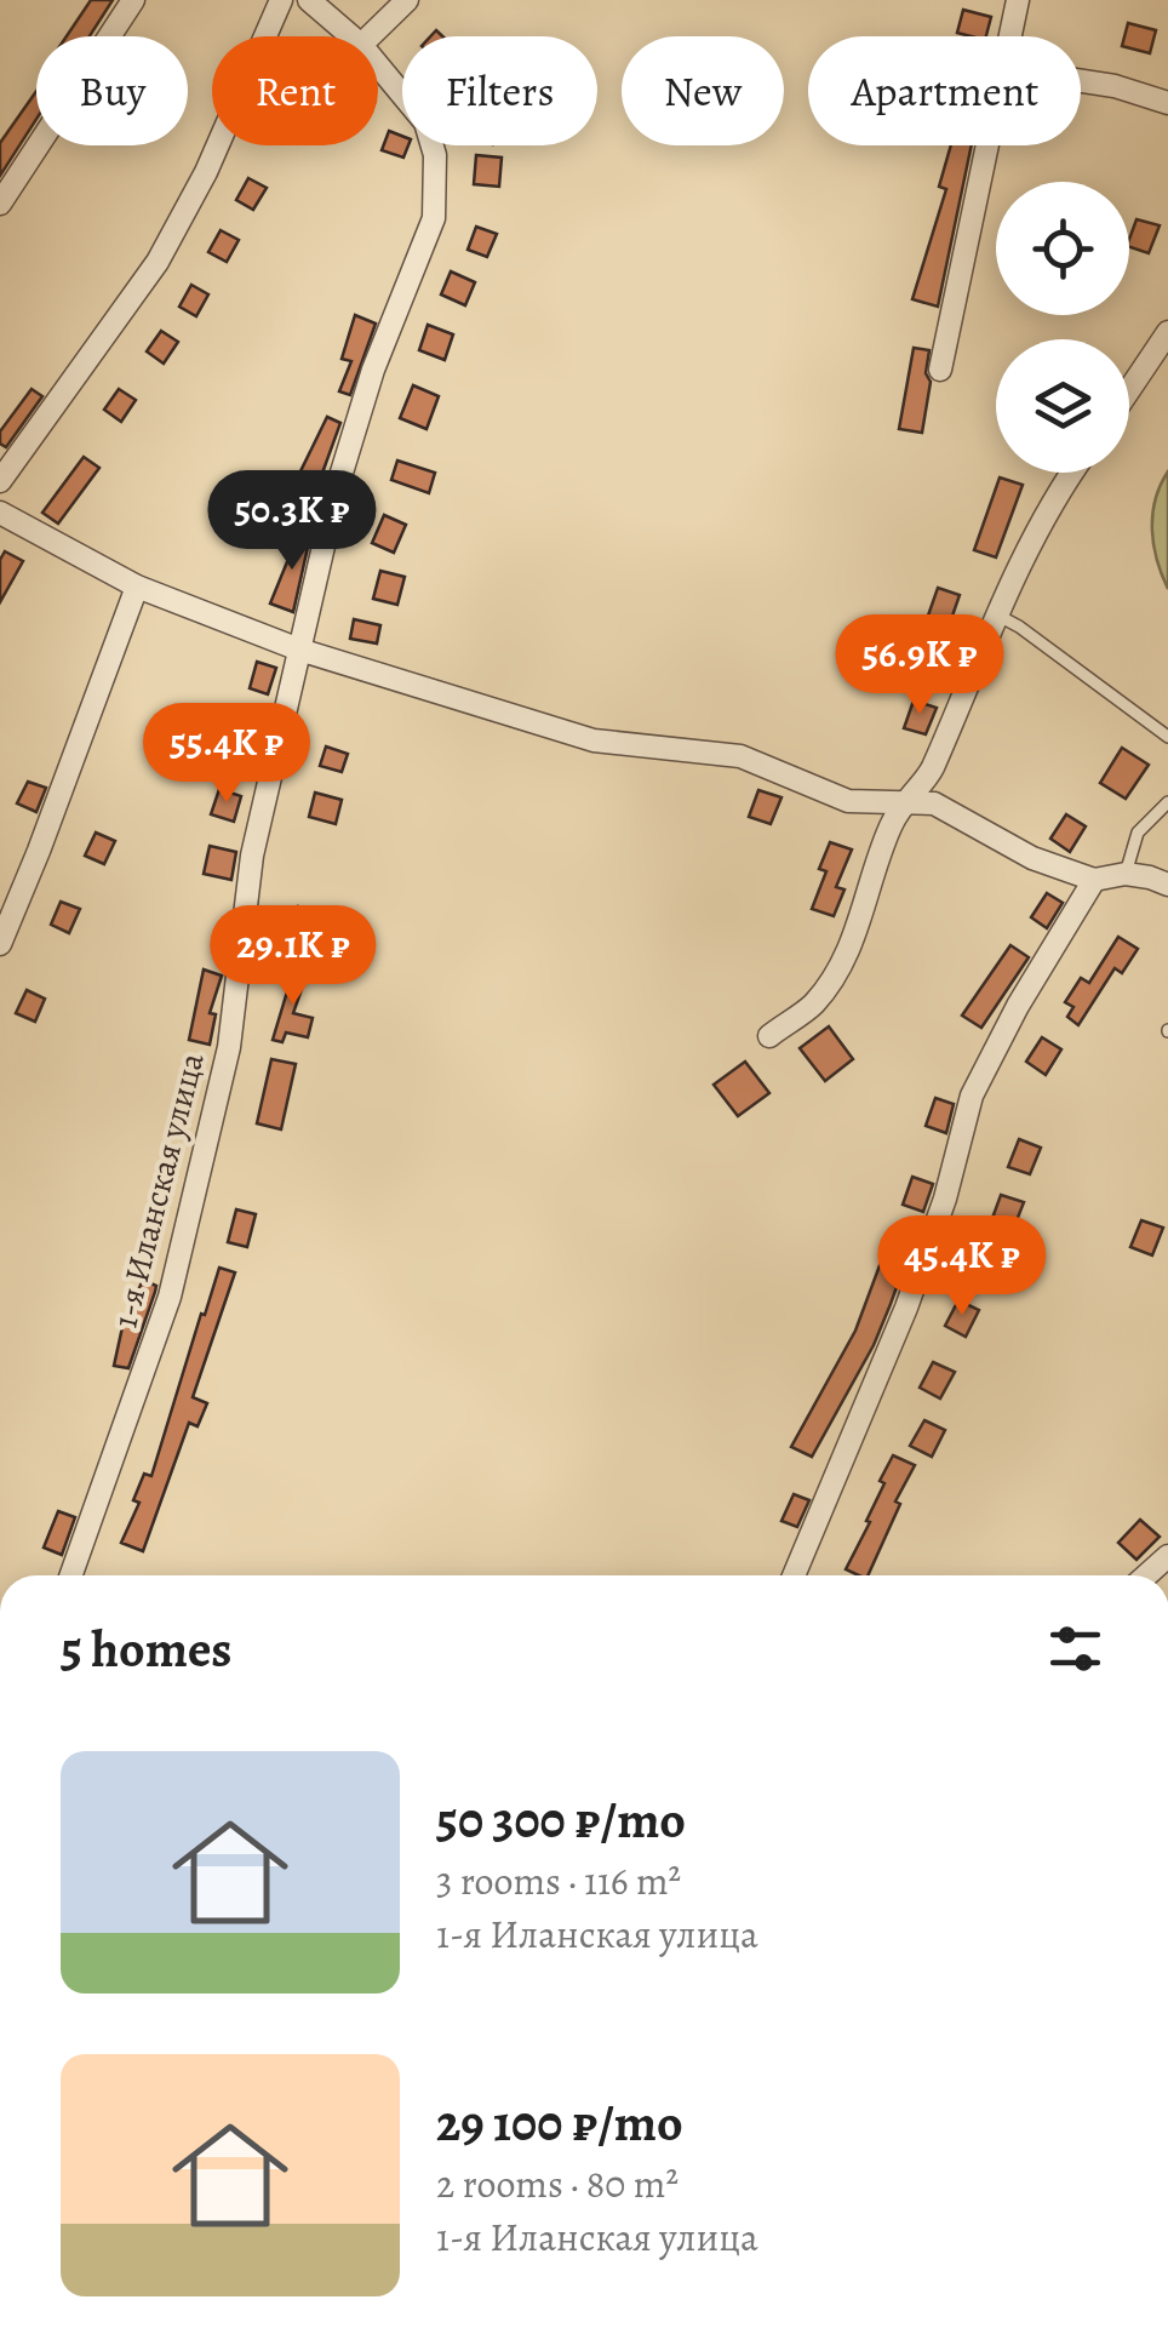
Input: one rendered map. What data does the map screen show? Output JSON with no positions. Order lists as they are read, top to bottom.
{
  "streets": {
    "street": ["1-я Иланская улица"]
  },
  "page": {
    "chip": [
      "Buy",
      "Rent",
      "Filters",
      "New",
      "Apartment"
    ],
    "price": [
      "50.3K ₽",
      "56.9K ₽",
      "55.4K ₽",
      "29.1K ₽",
      "45.4K ₽"
    ],
    "heading": "5 homes",
    "list": [
      {
        "name": "50 300 ₽/mo",
        "note": "3 rooms · 116 m² · 1-я Иланская улица"
      },
      {
        "name": "29 100 ₽/mo",
        "note": "2 rooms · 80 m² · 1-я Иланская улица"
      }
    ]
  }
}
